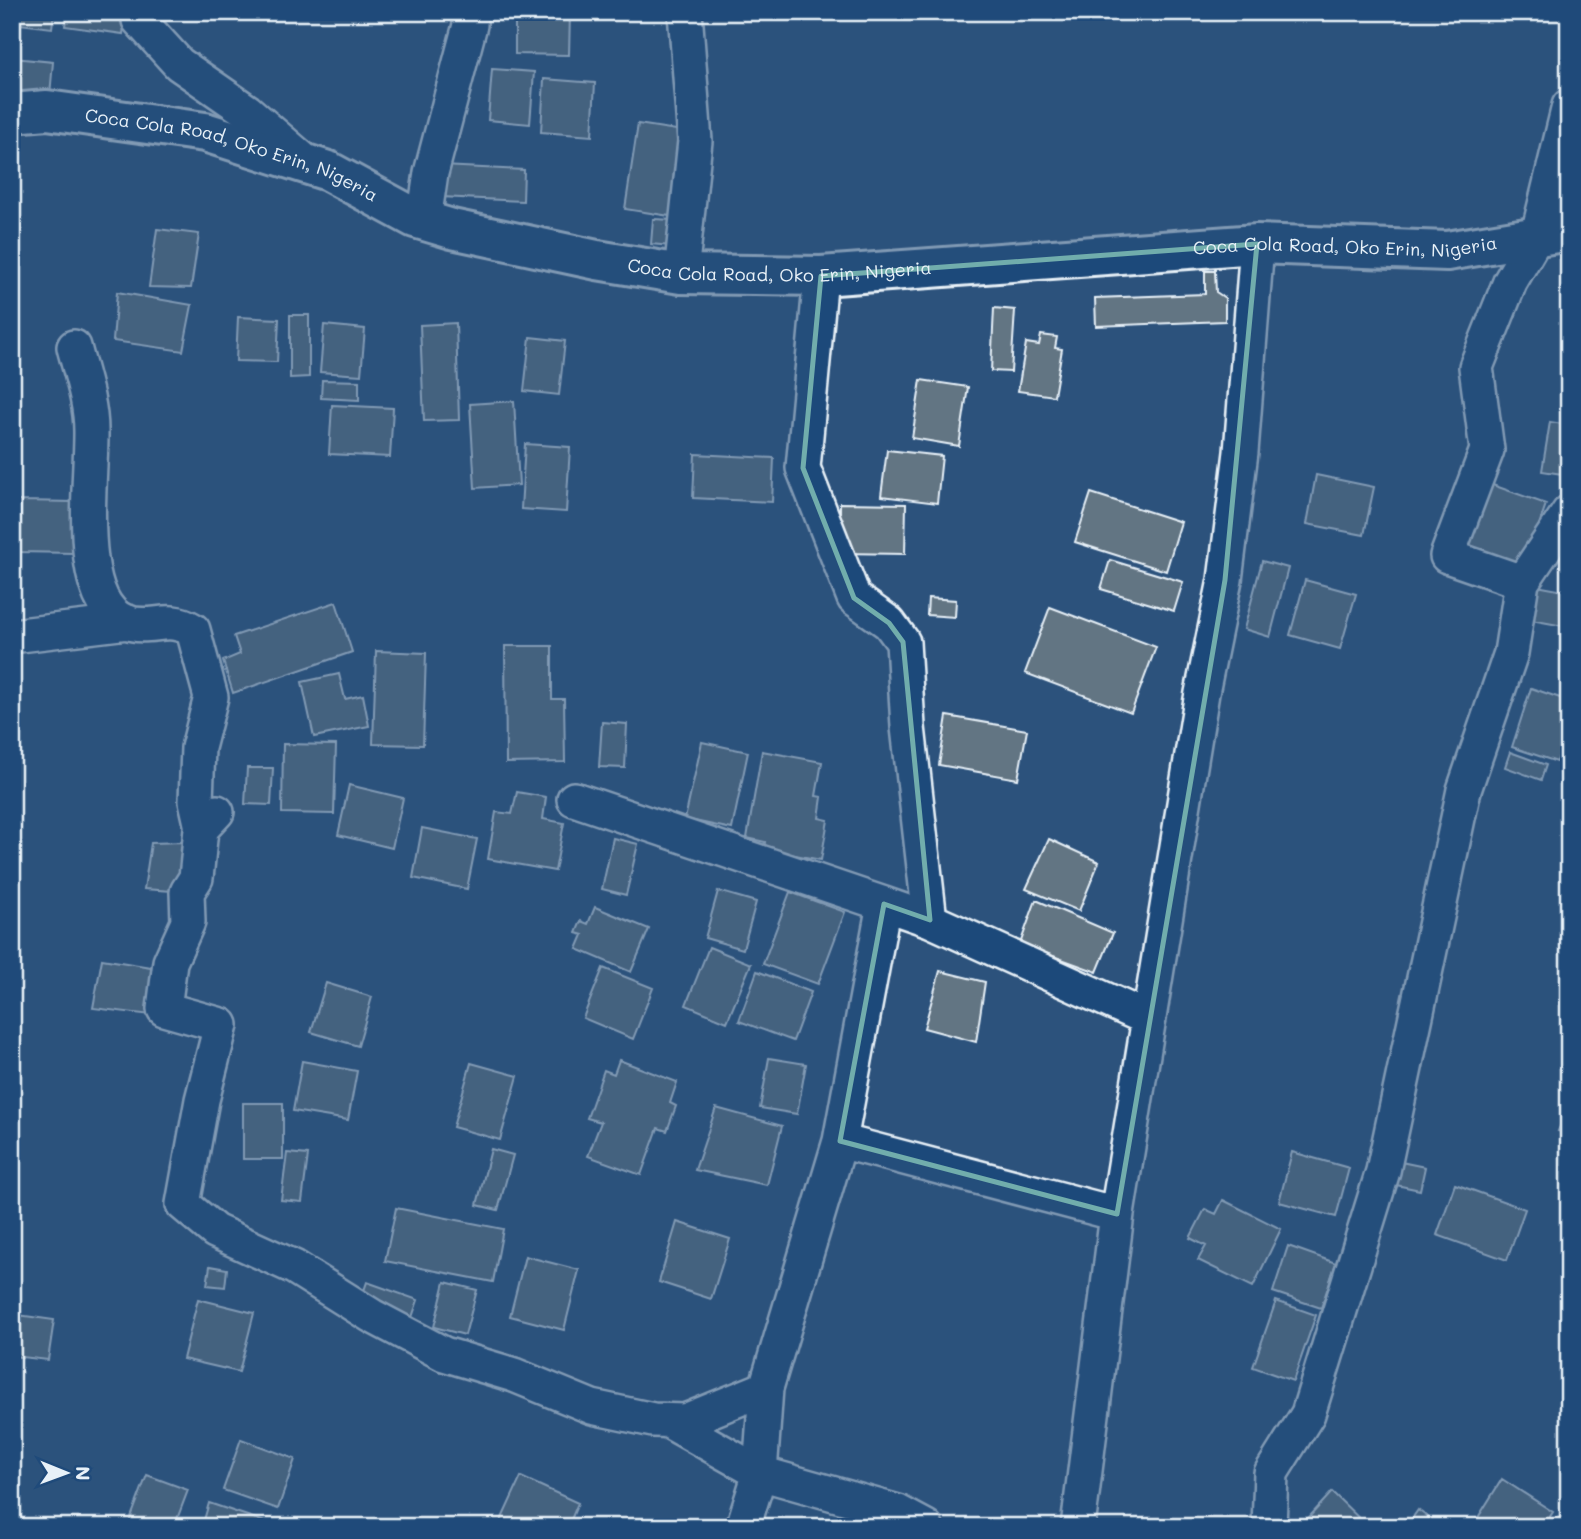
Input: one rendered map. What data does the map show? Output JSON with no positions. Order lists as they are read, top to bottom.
{
  "streets": {
    "street": ["Coca Cola Road, Oko Erin, Nigeria"]
  },
  "north": "right"
}
